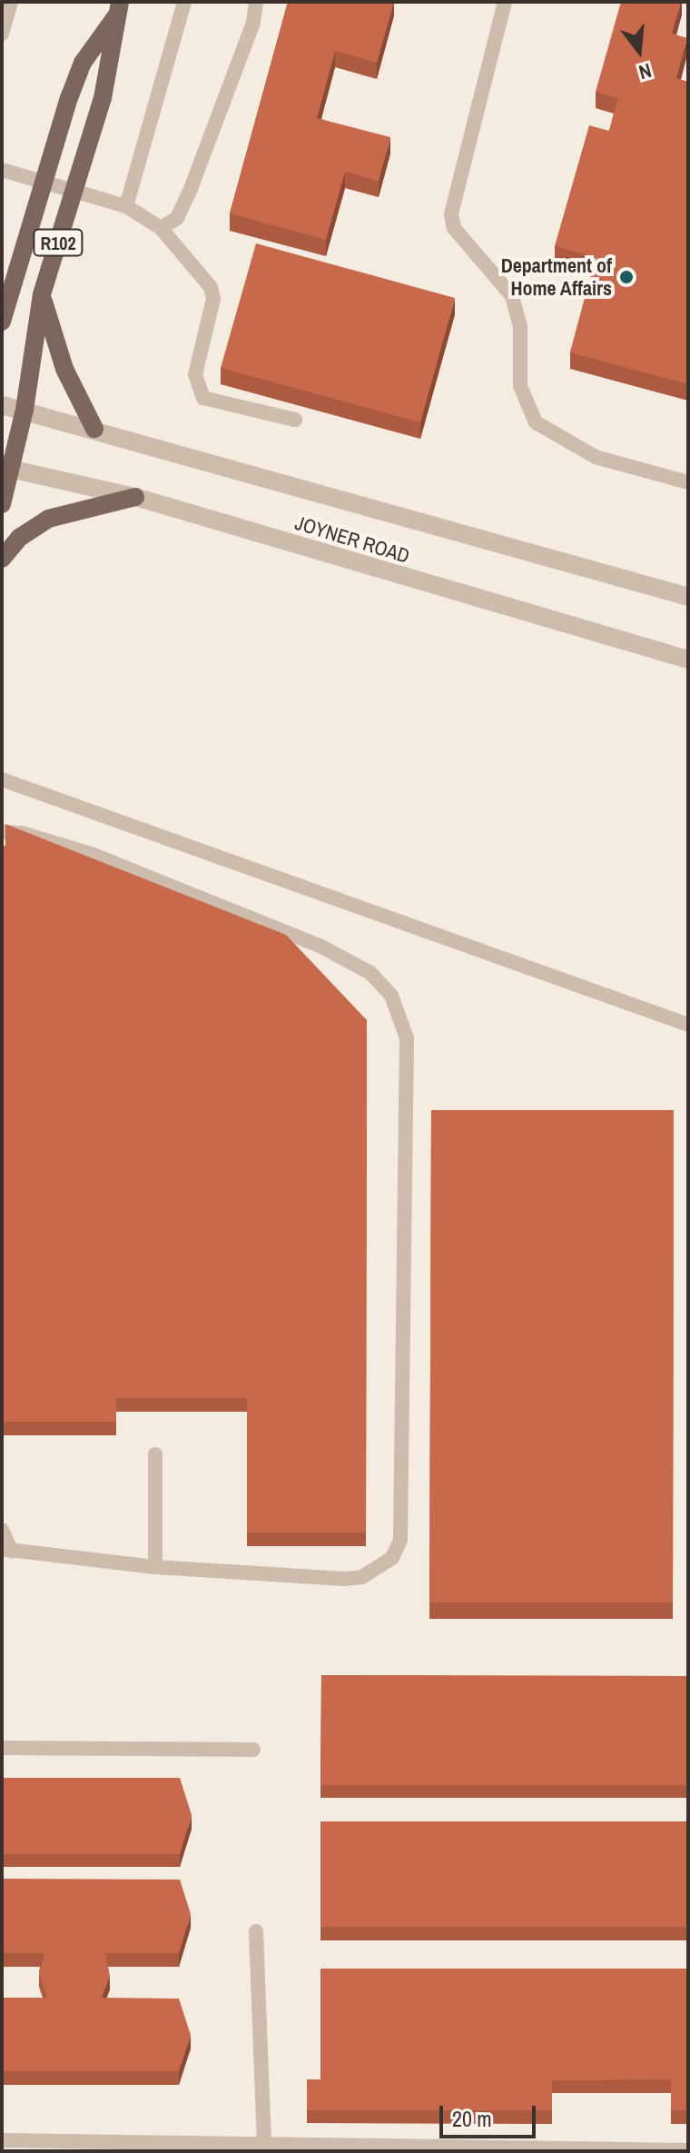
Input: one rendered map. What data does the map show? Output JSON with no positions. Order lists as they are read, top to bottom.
{
  "streets": {
    "main road": ["R102"],
    "street": ["JOYNER ROAD"]
  },
  "crossings": [
    ["R102", "JOYNER ROAD"]
  ],
  "places": ["Department of Home Affairs"],
  "scale_bar": "20 m",
  "north": "bottom"
}
